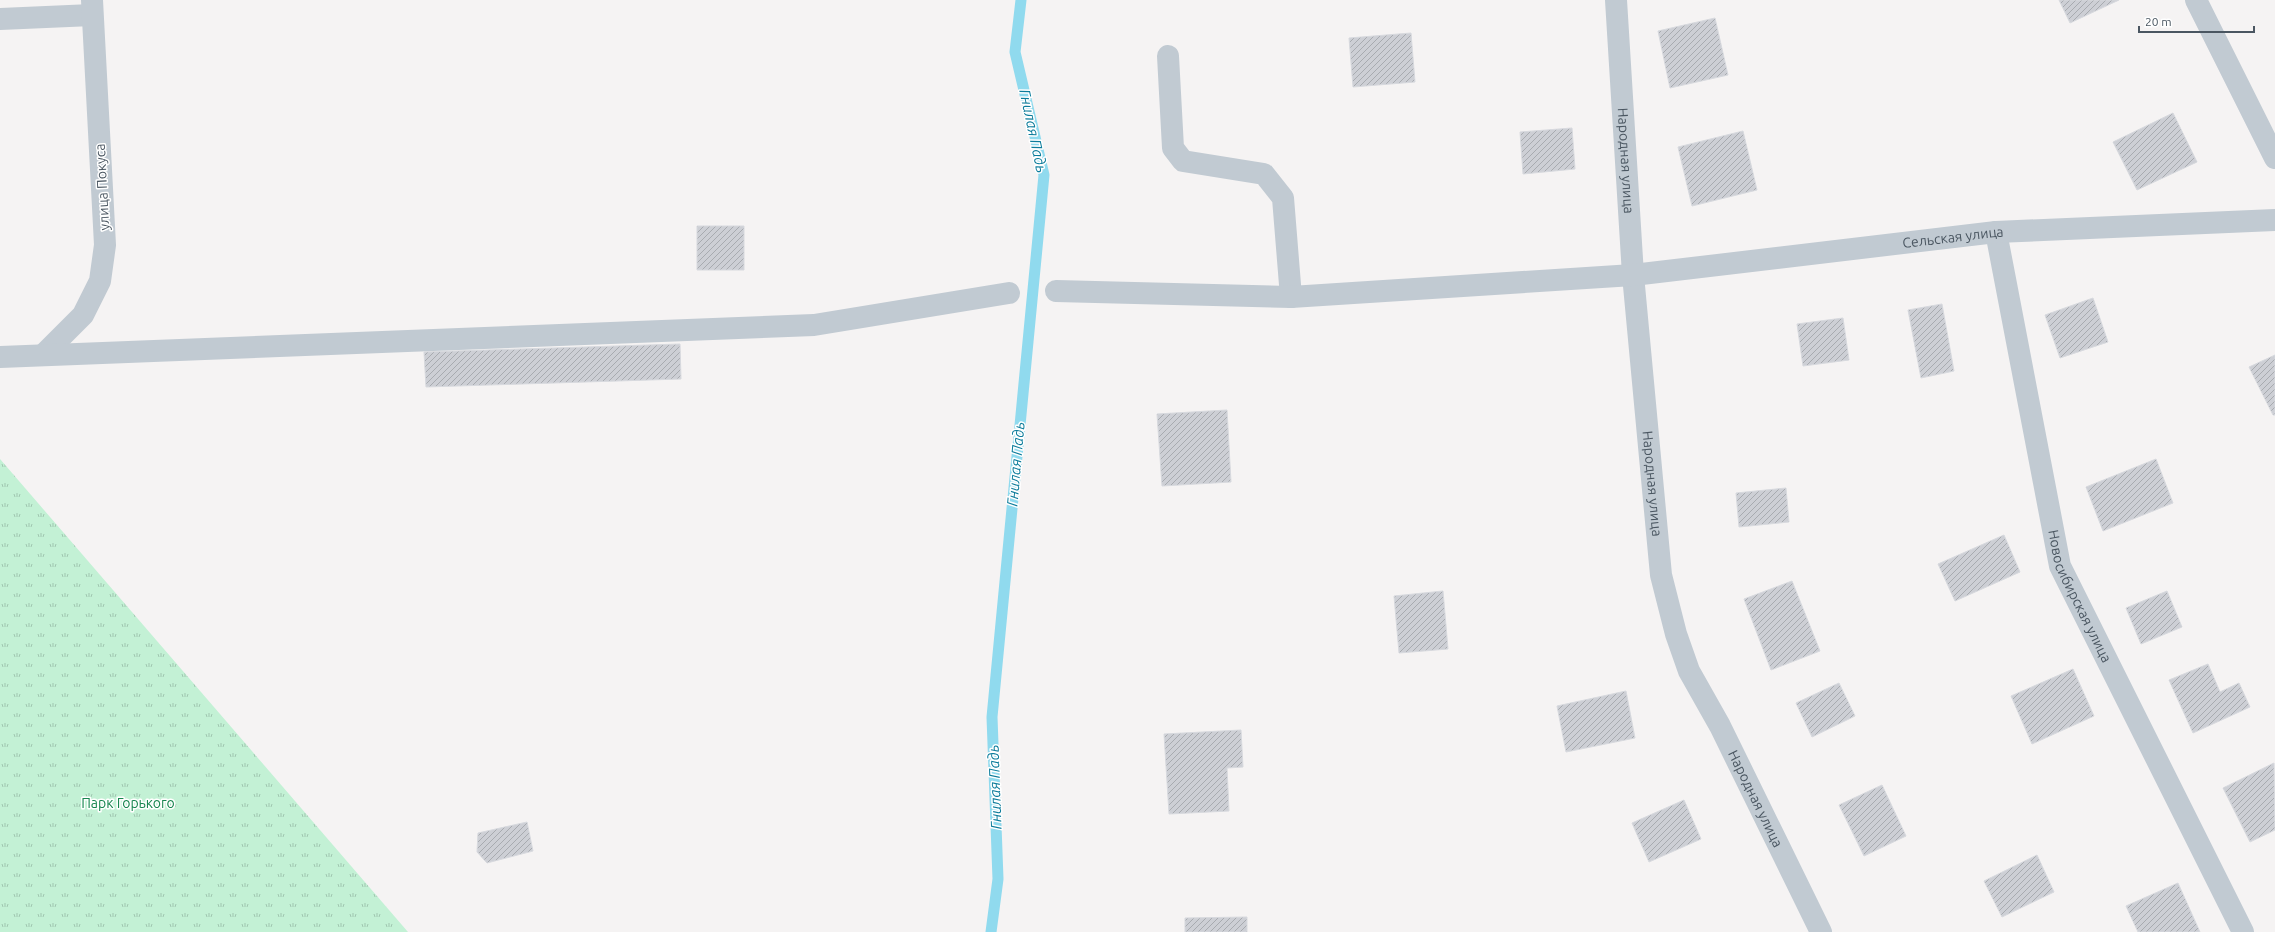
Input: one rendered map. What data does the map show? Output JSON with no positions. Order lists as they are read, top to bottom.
{
  "streets": {
    "street": [
      "Народная улица",
      "улица Покуса",
      "Сельская улица",
      "Новосибирская улица"
    ]
  },
  "crossings": [
    ["Народная улица", "Сельская улица"],
    ["Сельская улица", "Новосибирская улица"]
  ],
  "water": ["Гнилая Падь"],
  "parks": ["Парк Горького"],
  "scale_bar": "20 m"
}
